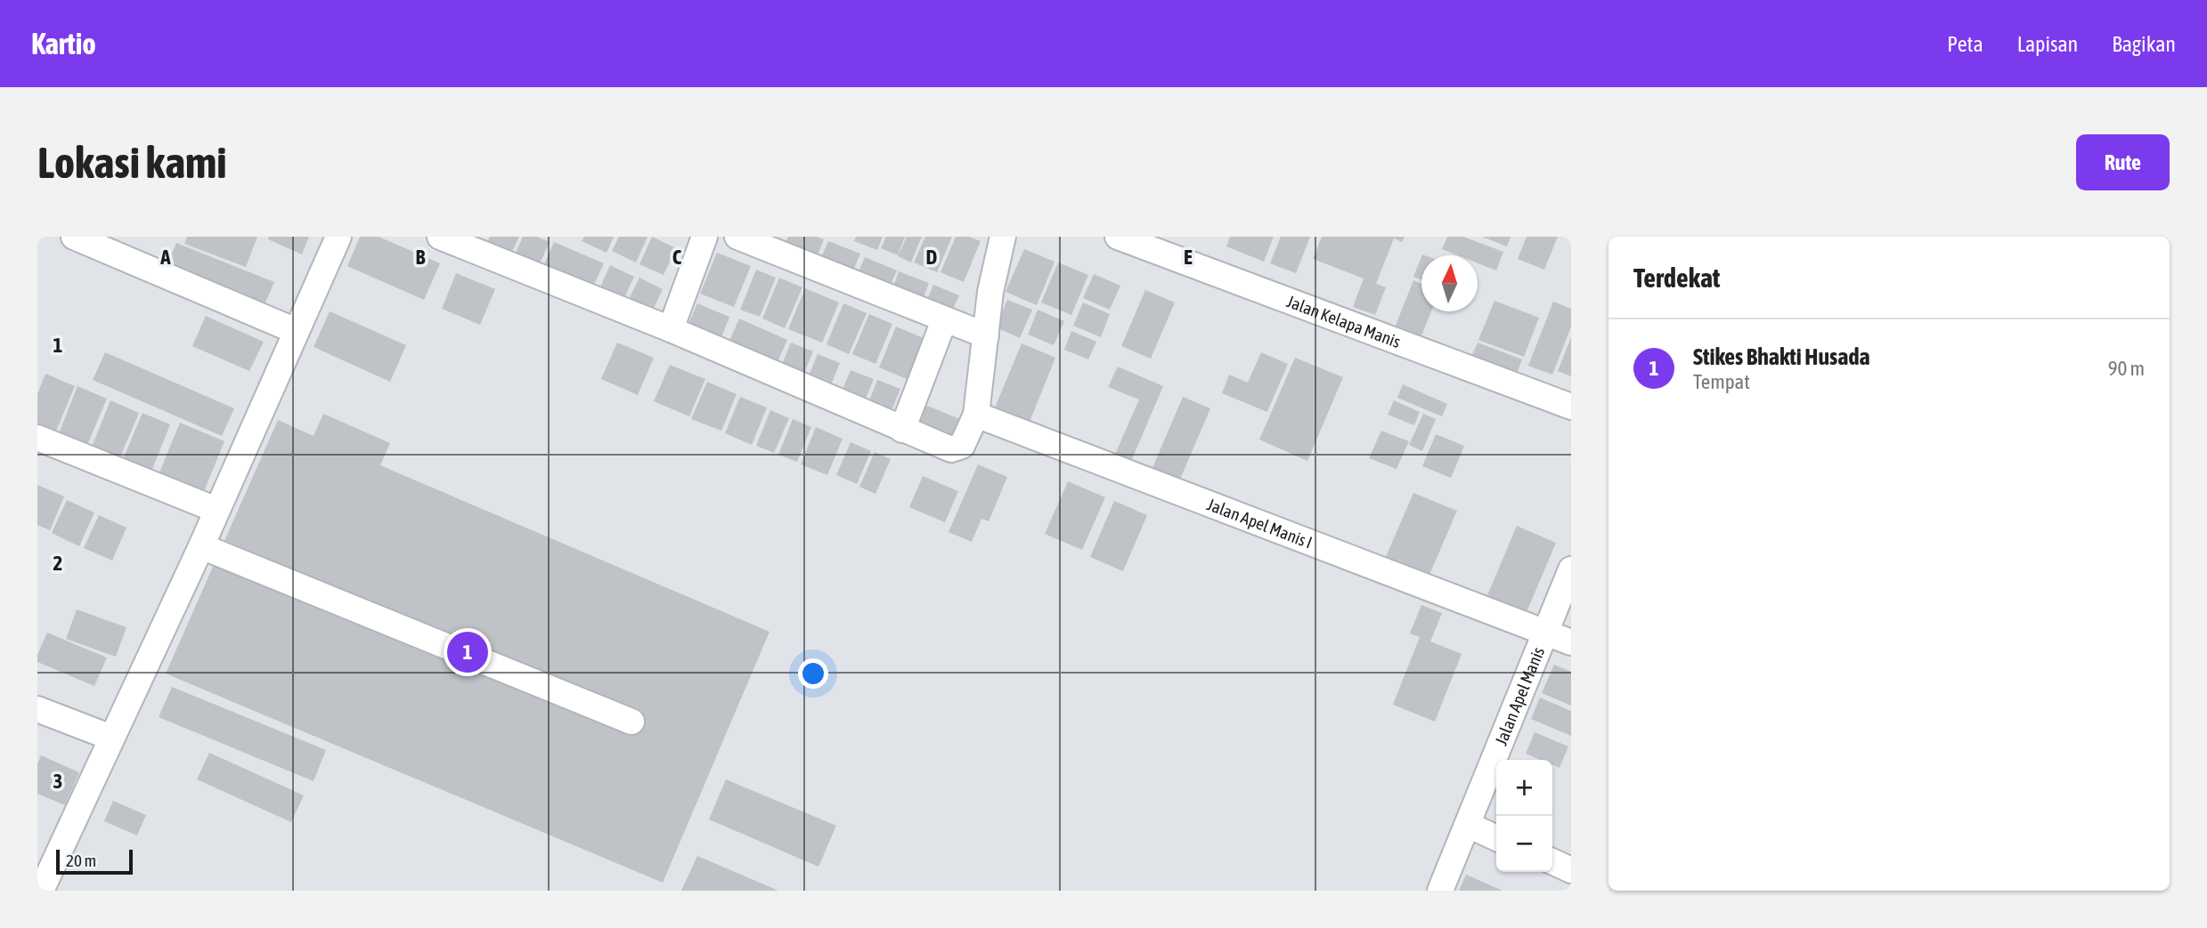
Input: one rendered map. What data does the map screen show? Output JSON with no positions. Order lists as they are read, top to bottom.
{
  "streets": {
    "street": ["Jalan Kelapa Manis", "Jalan Apel Manis I", "Jalan Apel Manis"]
  },
  "crossings": [
    ["Jalan Apel Manis I", "Jalan Apel Manis"]
  ],
  "scale_bar": "20 m",
  "north": "top",
  "page": {
    "header": "Kartio",
    "nav": ["Peta", "Lapisan", "Bagikan"],
    "buttons": "Rute",
    "title": "Lokasi kami",
    "heading": "Terdekat",
    "list": [
      {
        "mark": "1",
        "name": "Stikes Bhakti Husada",
        "note": "Tempat",
        "value": "90 m"
      }
    ],
    "pins": "1",
    "map_buttons": ["+", "−"],
    "scale": "20 m"
  },
  "grid": {
    "columns": [
      "A",
      "B",
      "C",
      "D",
      "E"
    ],
    "rows": ["1", "2", "3"]
  }
}
